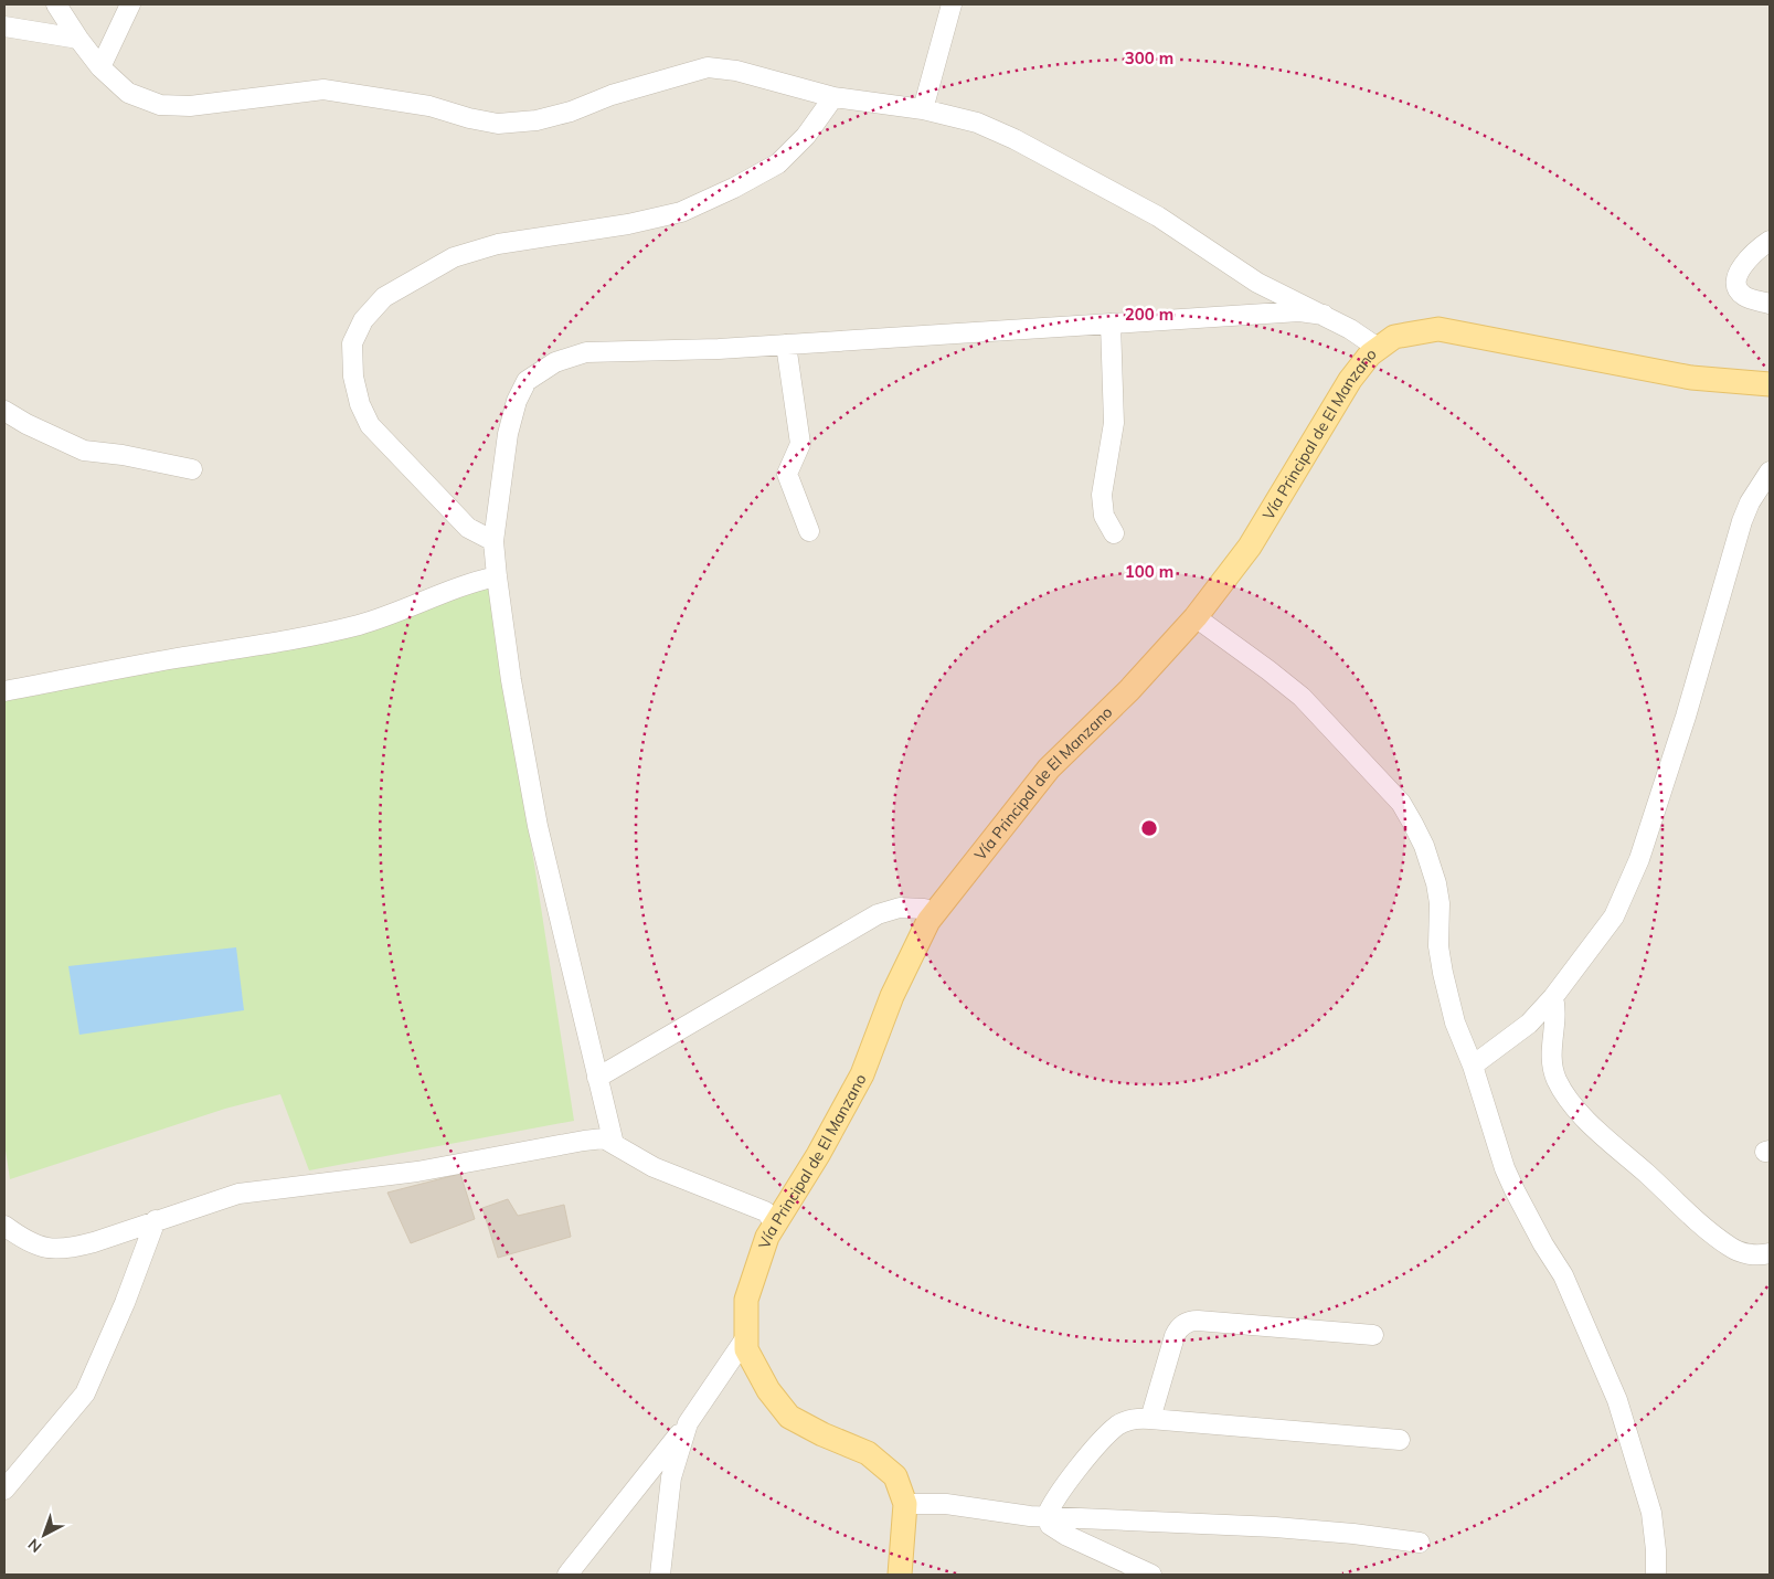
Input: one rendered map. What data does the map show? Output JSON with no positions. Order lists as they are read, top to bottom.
{
  "streets": {
    "main road": ["Vía Principal de El Manzano"]
  },
  "north": "bottom left",
  "rings": ["300 m", "200 m", "100 m"]
}
